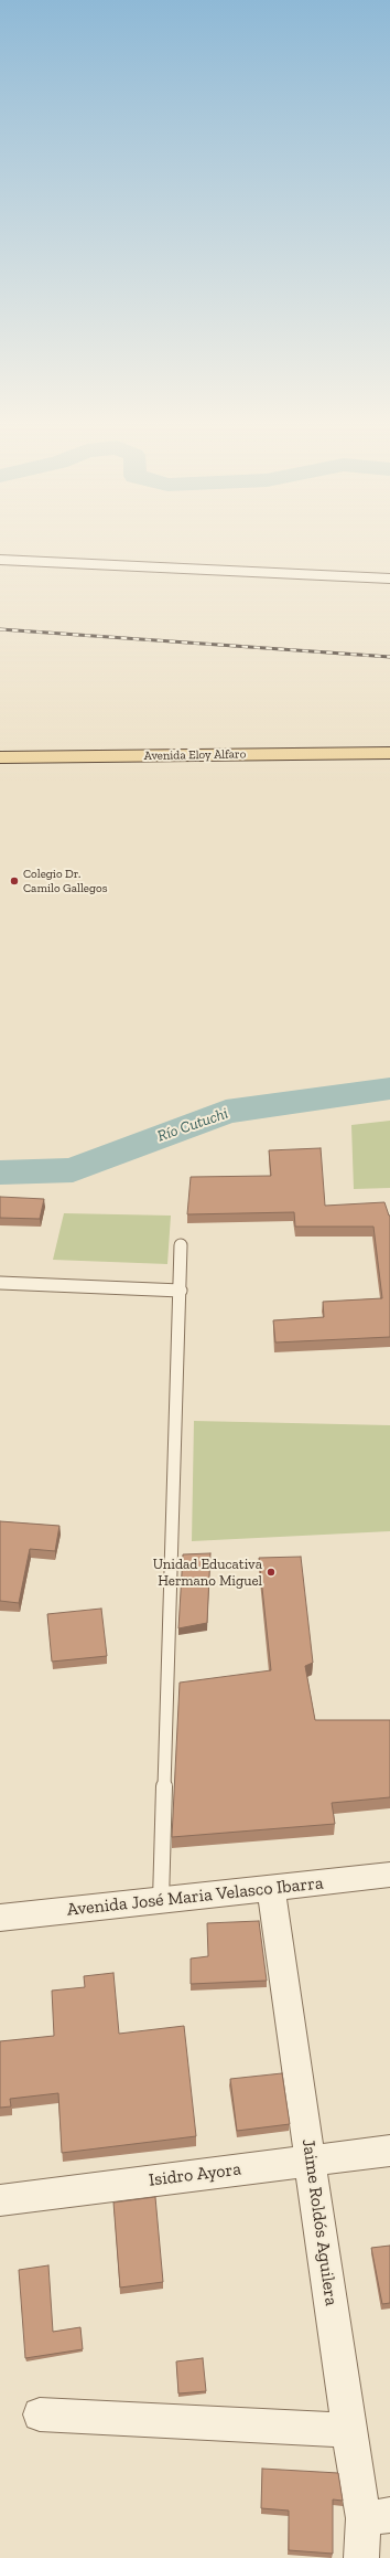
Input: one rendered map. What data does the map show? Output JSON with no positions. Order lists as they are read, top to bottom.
{
  "streets": {
    "main road": ["Avenida Eloy Alfaro"],
    "street": ["Avenida José Maria Velasco Ibarra", "Isidro Ayora", "Jaime Roldós Aguilera"]
  },
  "crossings": [
    ["Avenida José Maria Velasco Ibarra", "Jaime Roldós Aguilera"],
    ["Isidro Ayora", "Jaime Roldós Aguilera"]
  ],
  "water": ["Río Cutuchi"],
  "places": ["Colegio Dr. Camilo Gallegos", "Unidad Educativa Hermano Miguel"]
}
